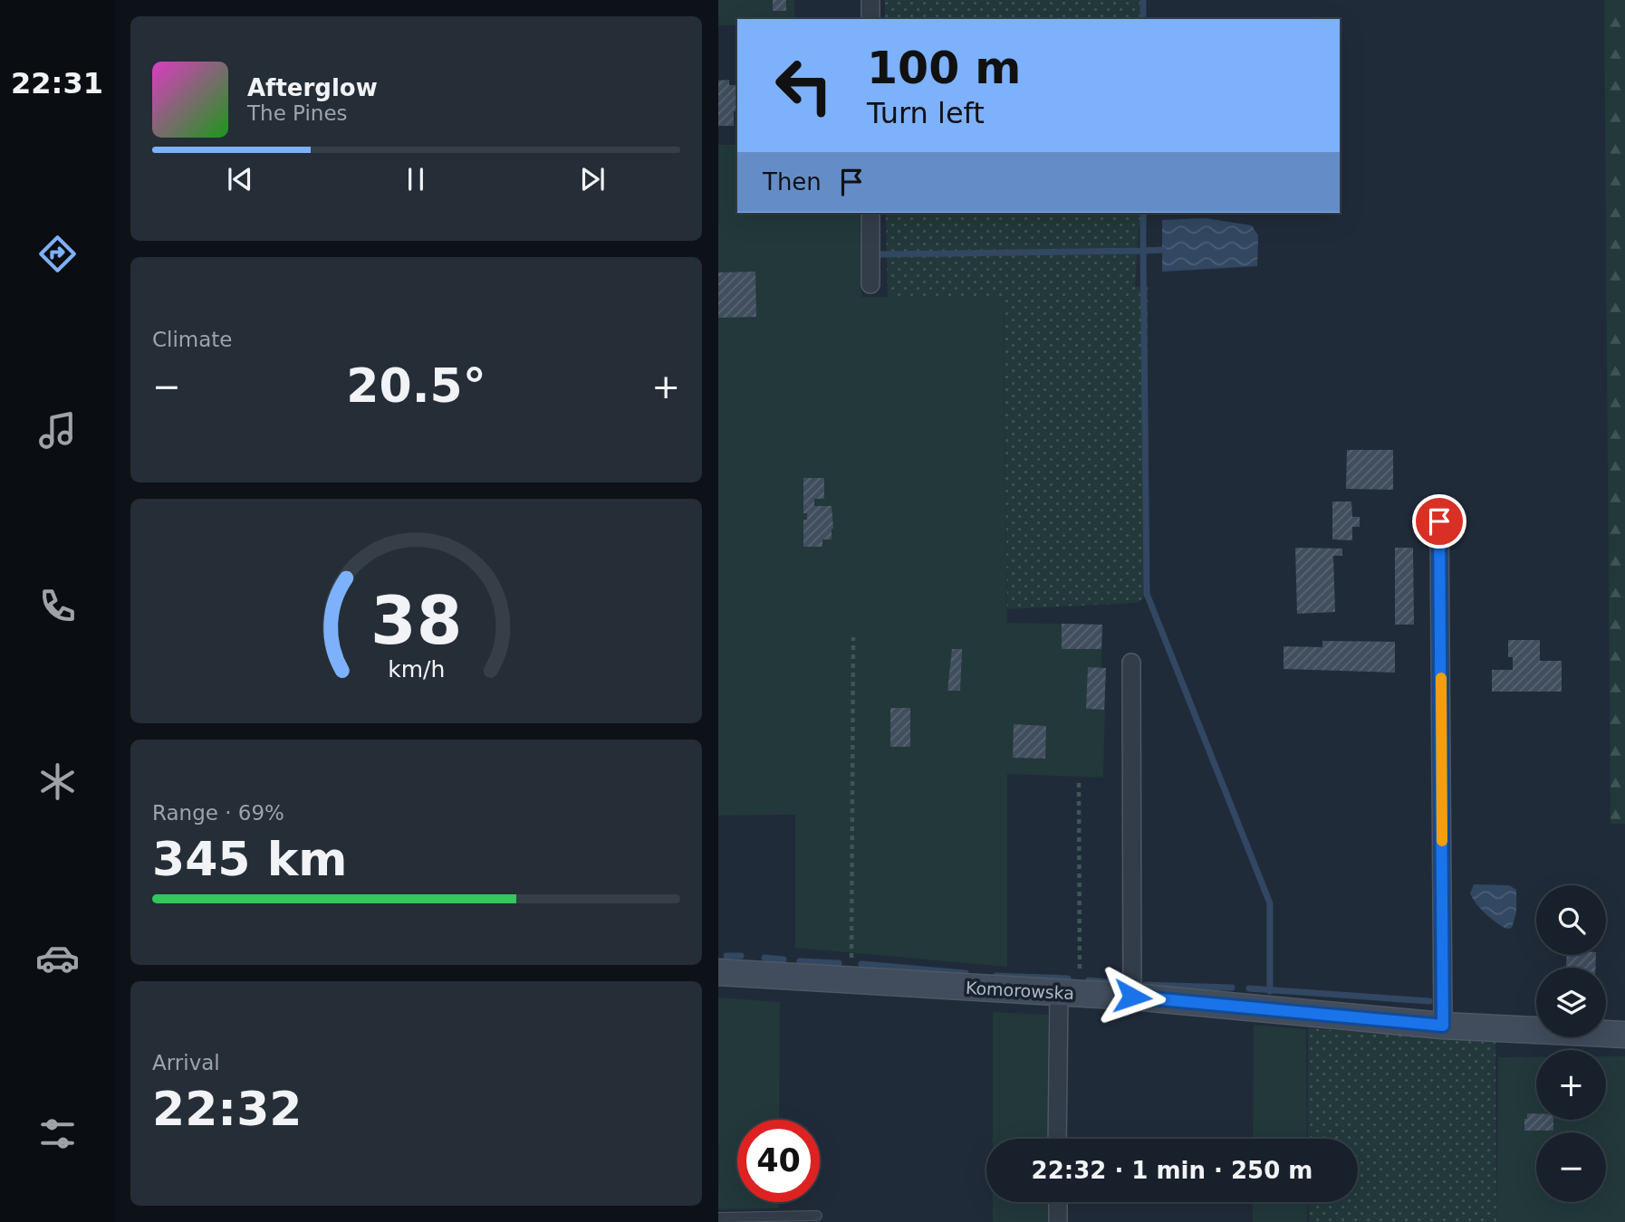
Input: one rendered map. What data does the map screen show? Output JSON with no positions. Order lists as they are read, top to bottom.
{
  "streets": {
    "street": ["Komorowska"]
  },
  "page": {
    "tabs": "22:31",
    "turn": ["100 m", "Turn left"],
    "song": ["Afterglow", "The Pines"],
    "then": "Then",
    "tile": [
      "Climate",
      ["Range · 69%", "345 km"],
      ["Arrival", "22:32"]
    ],
    "heat": ["−", "20.5°", "+"],
    "map_buttons": ["+", "−"],
    "limit": "40",
    "trip": "22:32 · 1 min · 250 m",
    "gauge": ["38", "km/h"]
  }
}
